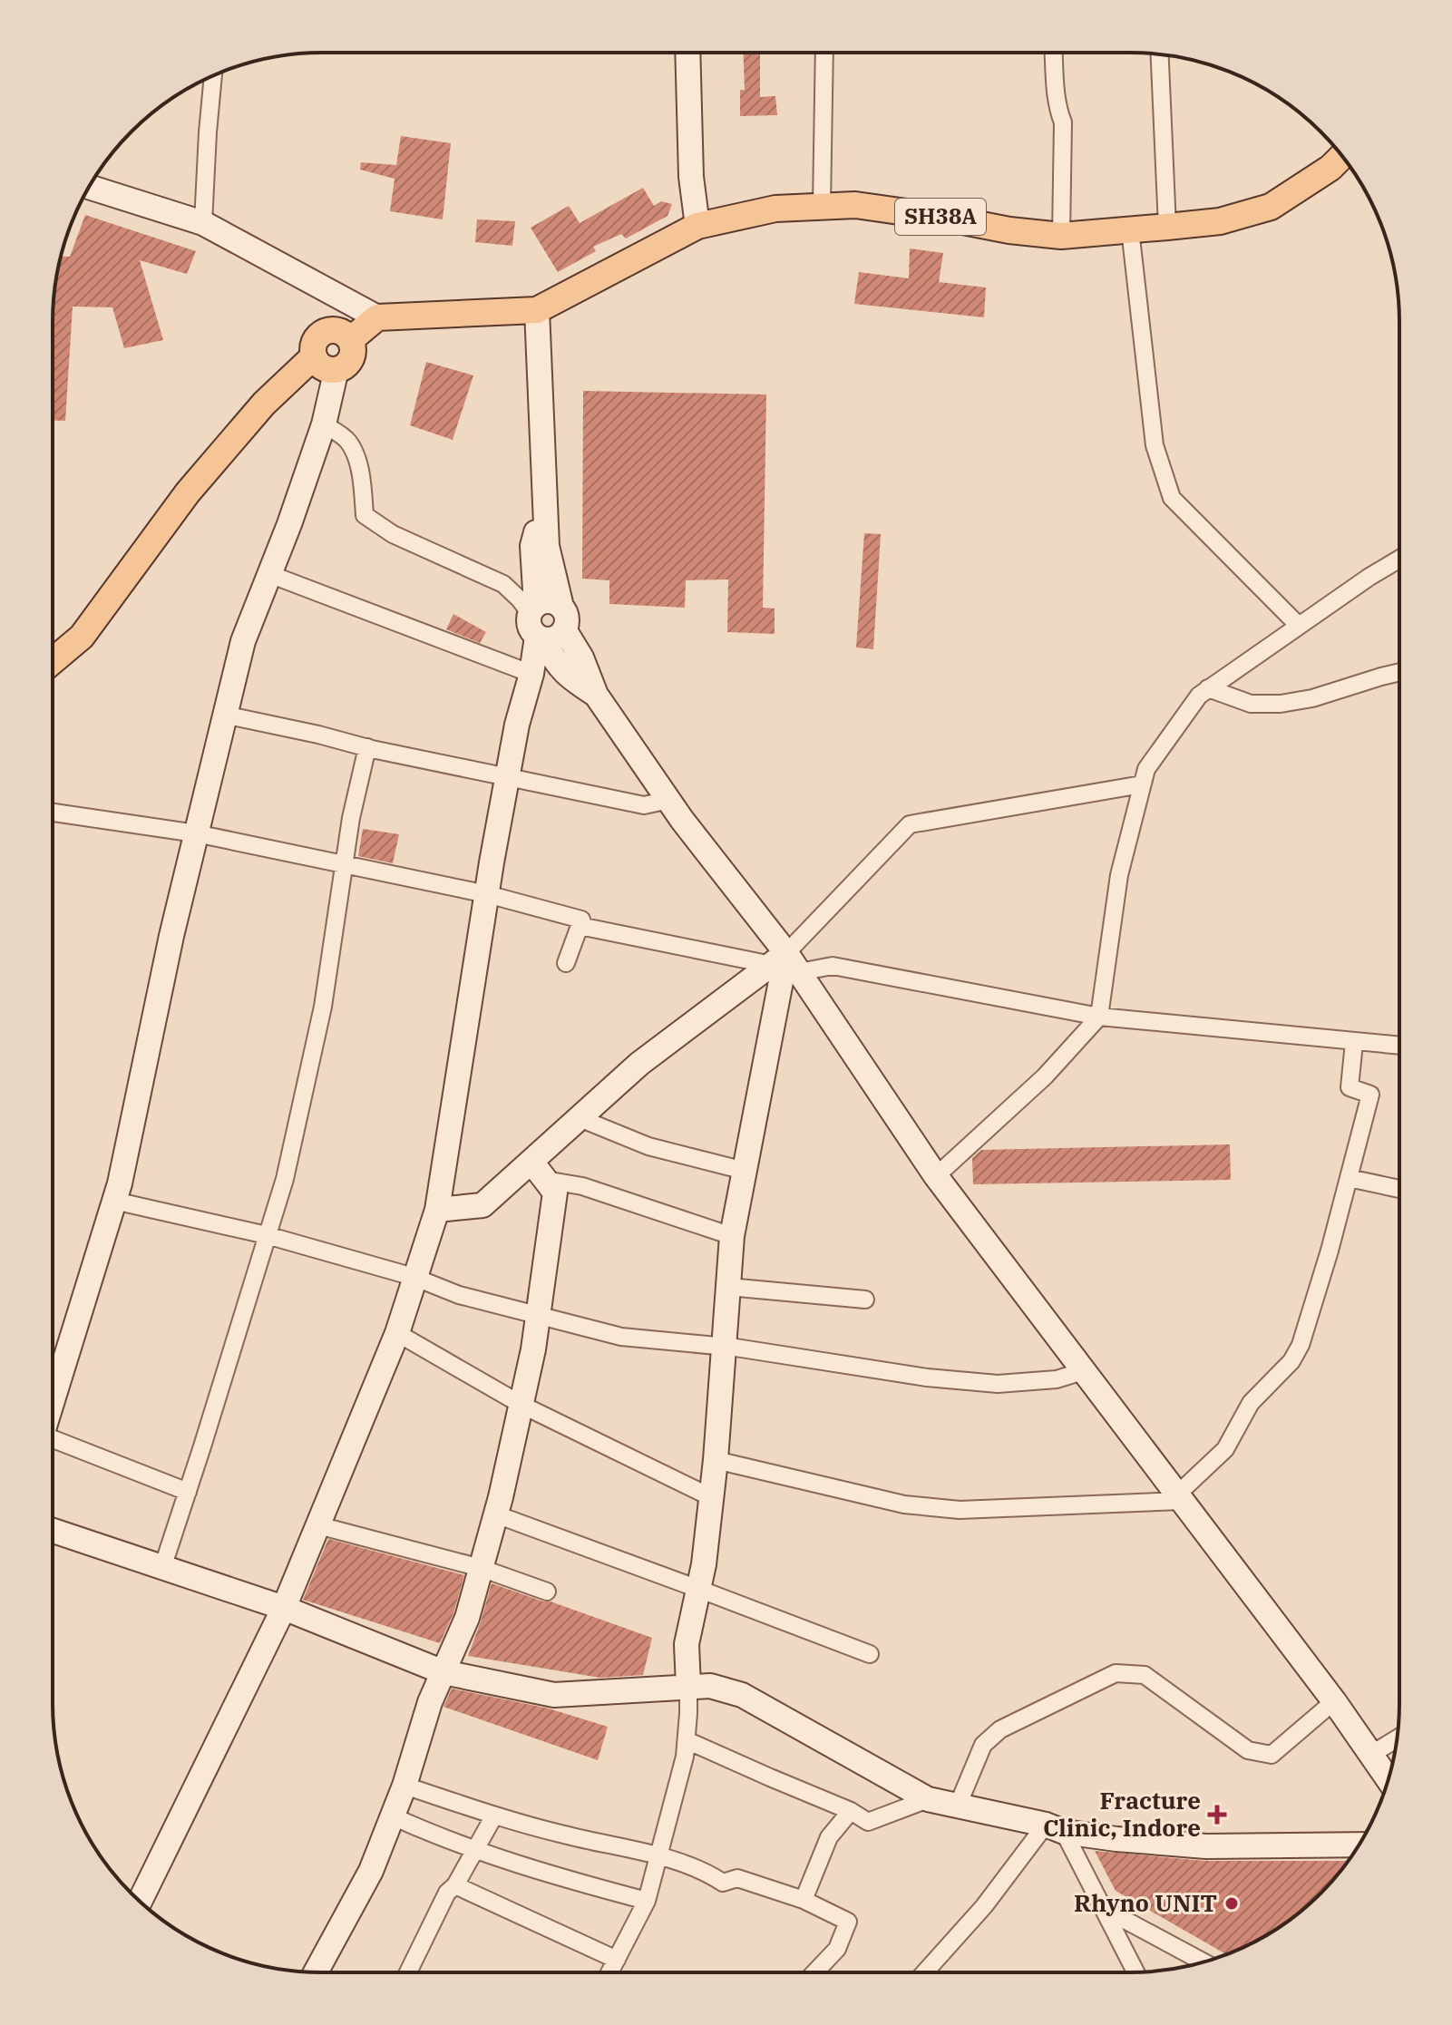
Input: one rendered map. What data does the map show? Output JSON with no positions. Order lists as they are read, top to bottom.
{
  "streets": {
    "main road": ["SH38A"]
  },
  "places": {
    "health": ["Fracture Clinic, Indore"],
    "other": ["Rhyno UNIT"]
  }
}
